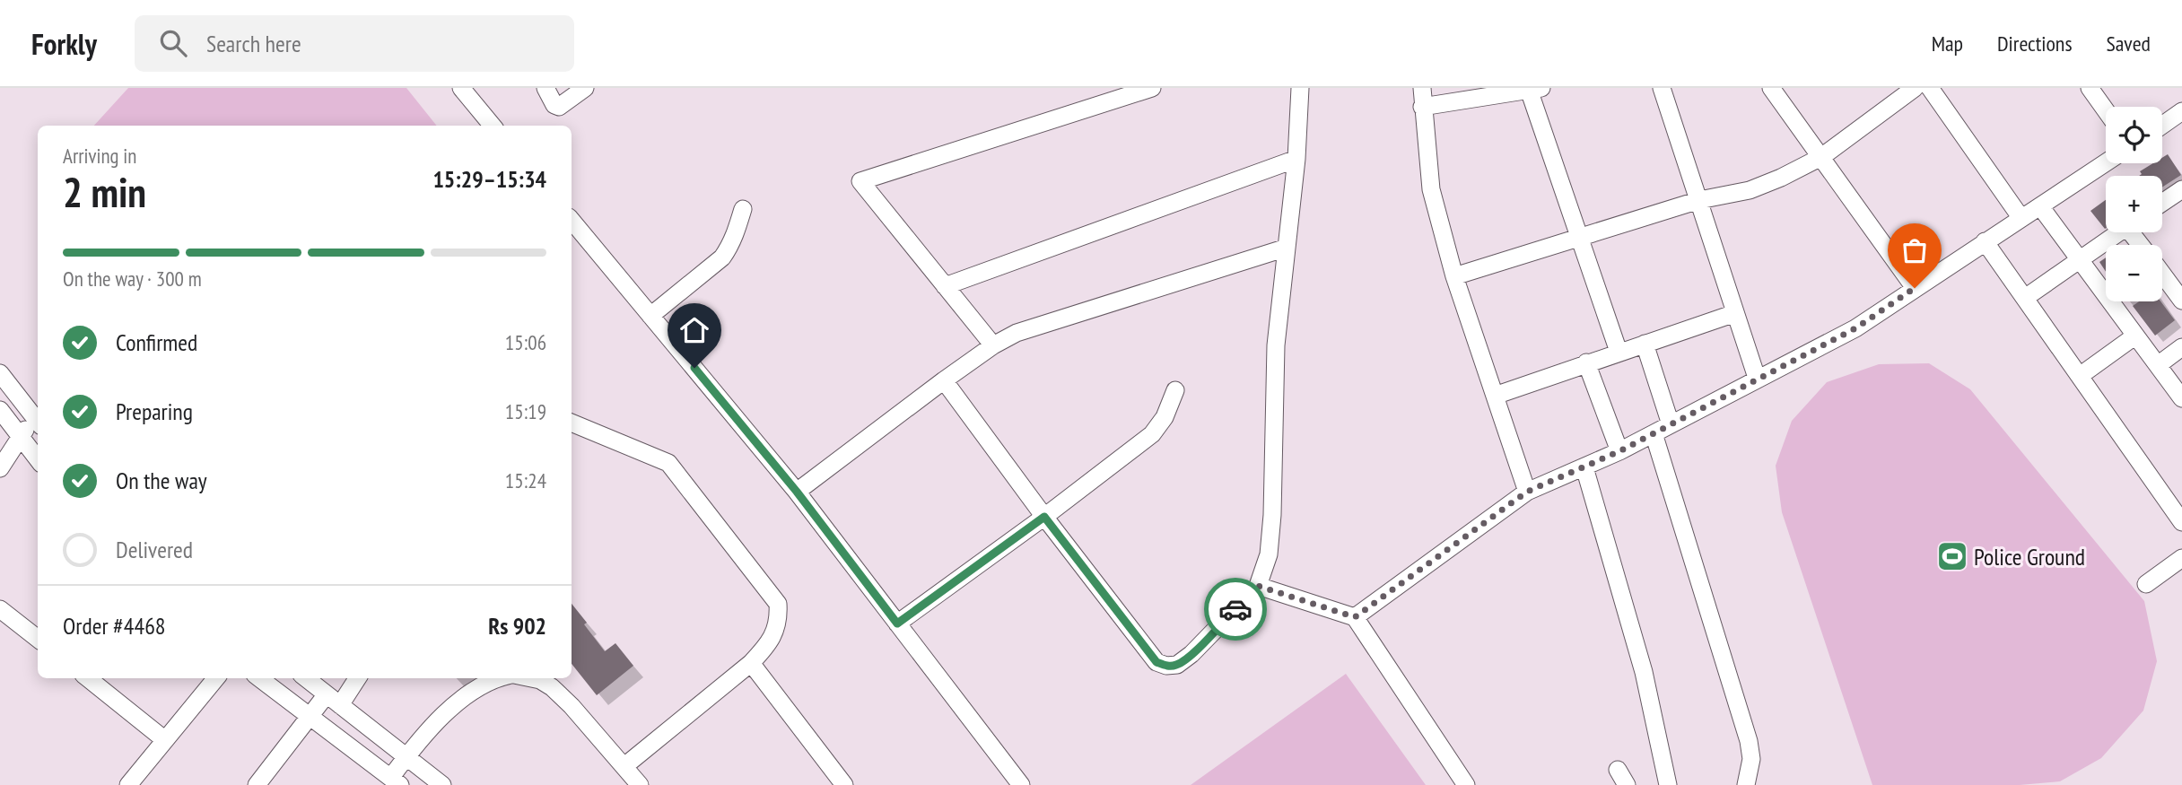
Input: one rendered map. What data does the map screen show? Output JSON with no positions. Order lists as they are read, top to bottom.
{
  "places": {
    "sports": ["Police Ground"]
  },
  "page": {
    "header": "Forkly",
    "search": "Search here",
    "nav": ["Map", "Directions", "Saved"],
    "map_buttons": ["+", "−"],
    "heading": ["2 min", "Arriving in", "15:29–15:34"],
    "panel": ["Order #4468", "Rs 902"],
    "bar": "On the way · 300 m",
    "list": [
      ["Confirmed", "15:06"],
      ["Preparing", "15:19"],
      ["On the way", "15:24"],
      "Delivered"
    ]
  }
}
